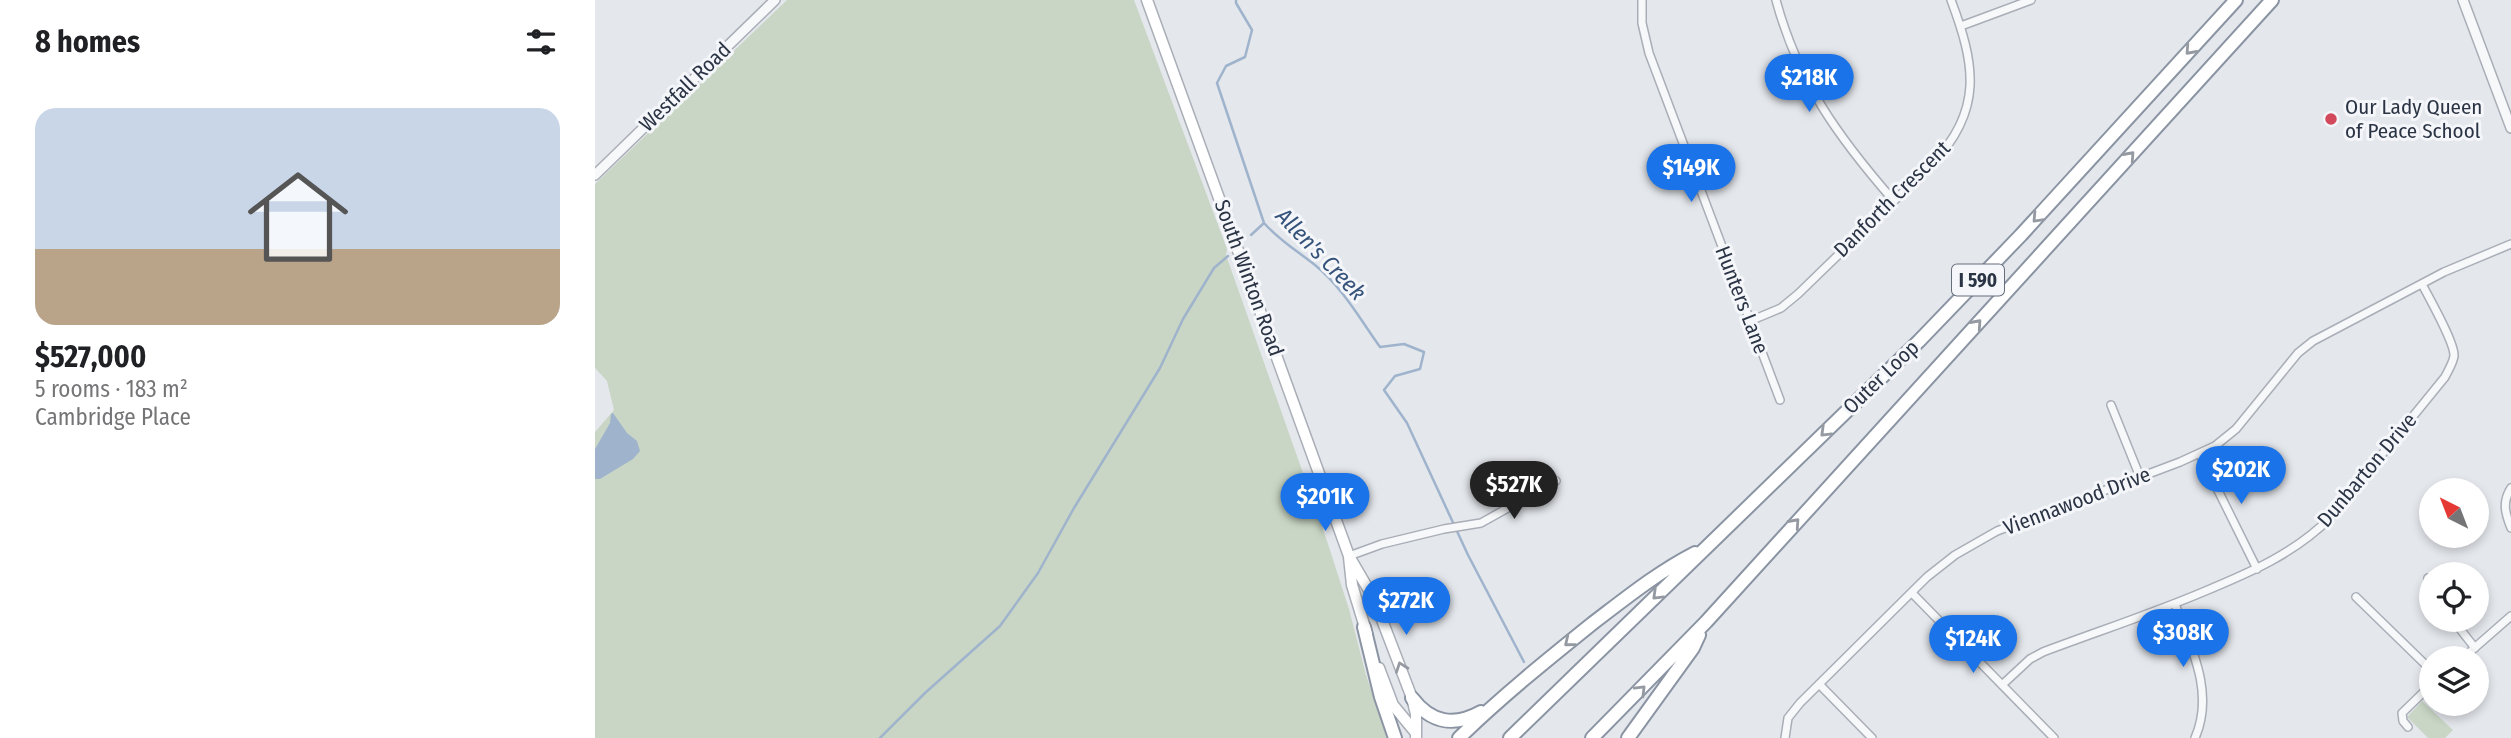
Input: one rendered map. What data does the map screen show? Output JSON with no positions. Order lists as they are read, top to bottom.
{
  "streets": {
    "highway": ["I 590", "Outer Loop"],
    "main road": ["South Winton Road"],
    "street": [
      "Westfall Road",
      "Danforth Crescent",
      "Hunters Lane",
      "Dunbarton Drive",
      "Viennawood Drive"
    ]
  },
  "crossings": [
    ["Danforth Crescent", "Hunters Lane"],
    ["Dunbarton Drive", "Viennawood Drive"]
  ],
  "water": ["Allen's Creek"],
  "places": ["Our Lady Queen of Peace School"],
  "north": "top left",
  "page": {
    "heading": "8 homes",
    "price": [
      "$218K",
      "$149K",
      "$202K",
      "$527K",
      "$201K",
      "$272K",
      "$308K",
      "$124K"
    ],
    "list": [
      {
        "name": "$527,000",
        "note": "5 rooms · 183 m² · Cambridge Place"
      }
    ]
  }
}
